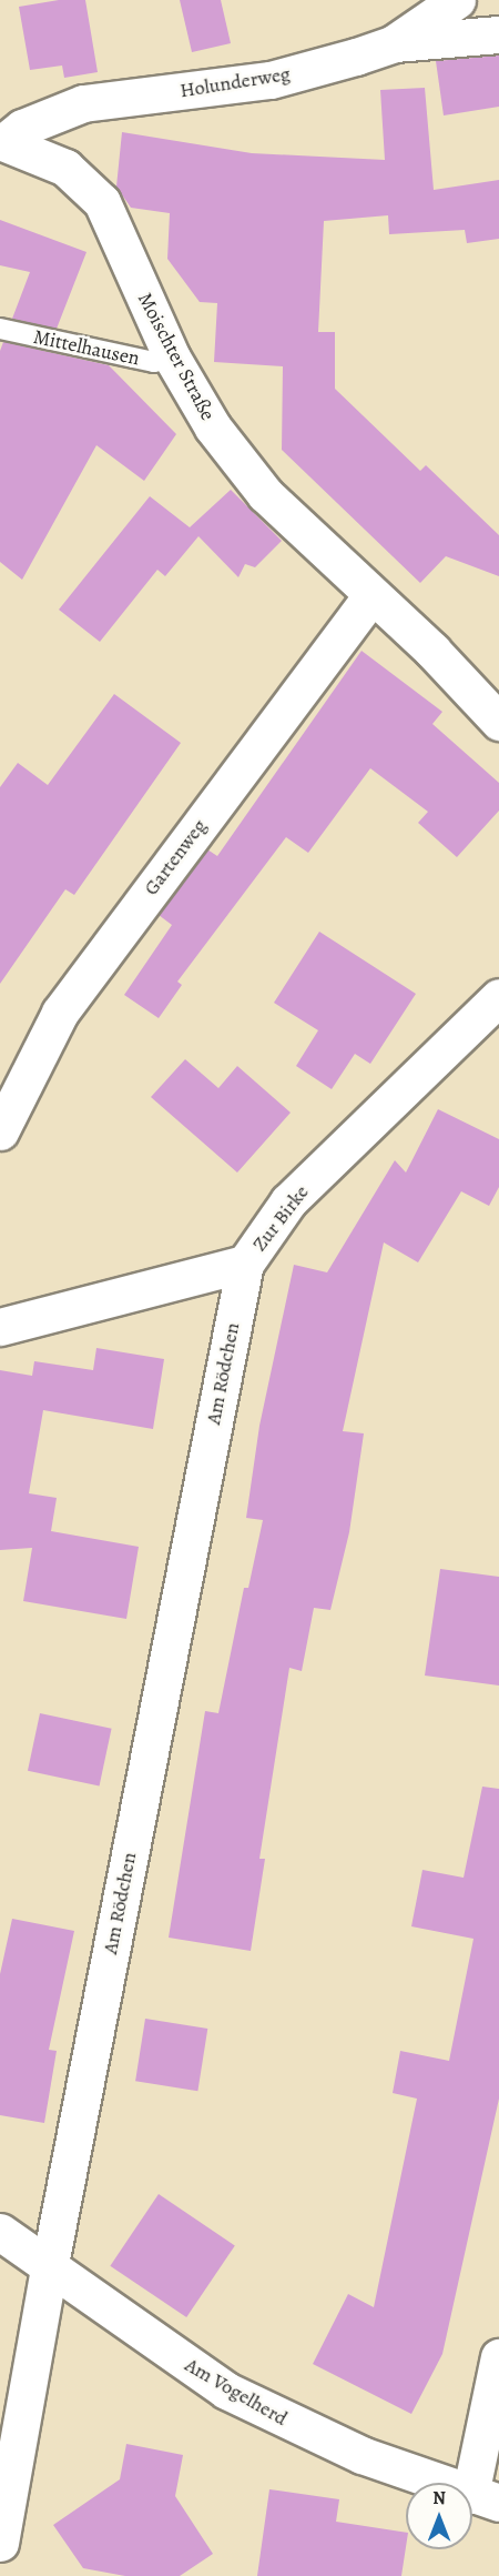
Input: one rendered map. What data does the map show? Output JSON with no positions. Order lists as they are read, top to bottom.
{
  "streets": {
    "street": [
      "Holunderweg",
      "Moischter Straße",
      "Gartenweg",
      "Zur Birke",
      "Am Rödchen",
      "Am Vogelherd"
    ],
    "lane": ["Mittelhausen"]
  },
  "crossings": [
    ["Holunderweg", "Moischter Straße"],
    ["Mittelhausen", "Moischter Straße"],
    ["Moischter Straße", "Gartenweg"],
    ["Zur Birke", "Am Rödchen"],
    ["Am Rödchen", "Am Vogelherd"]
  ],
  "north": "top"
}
